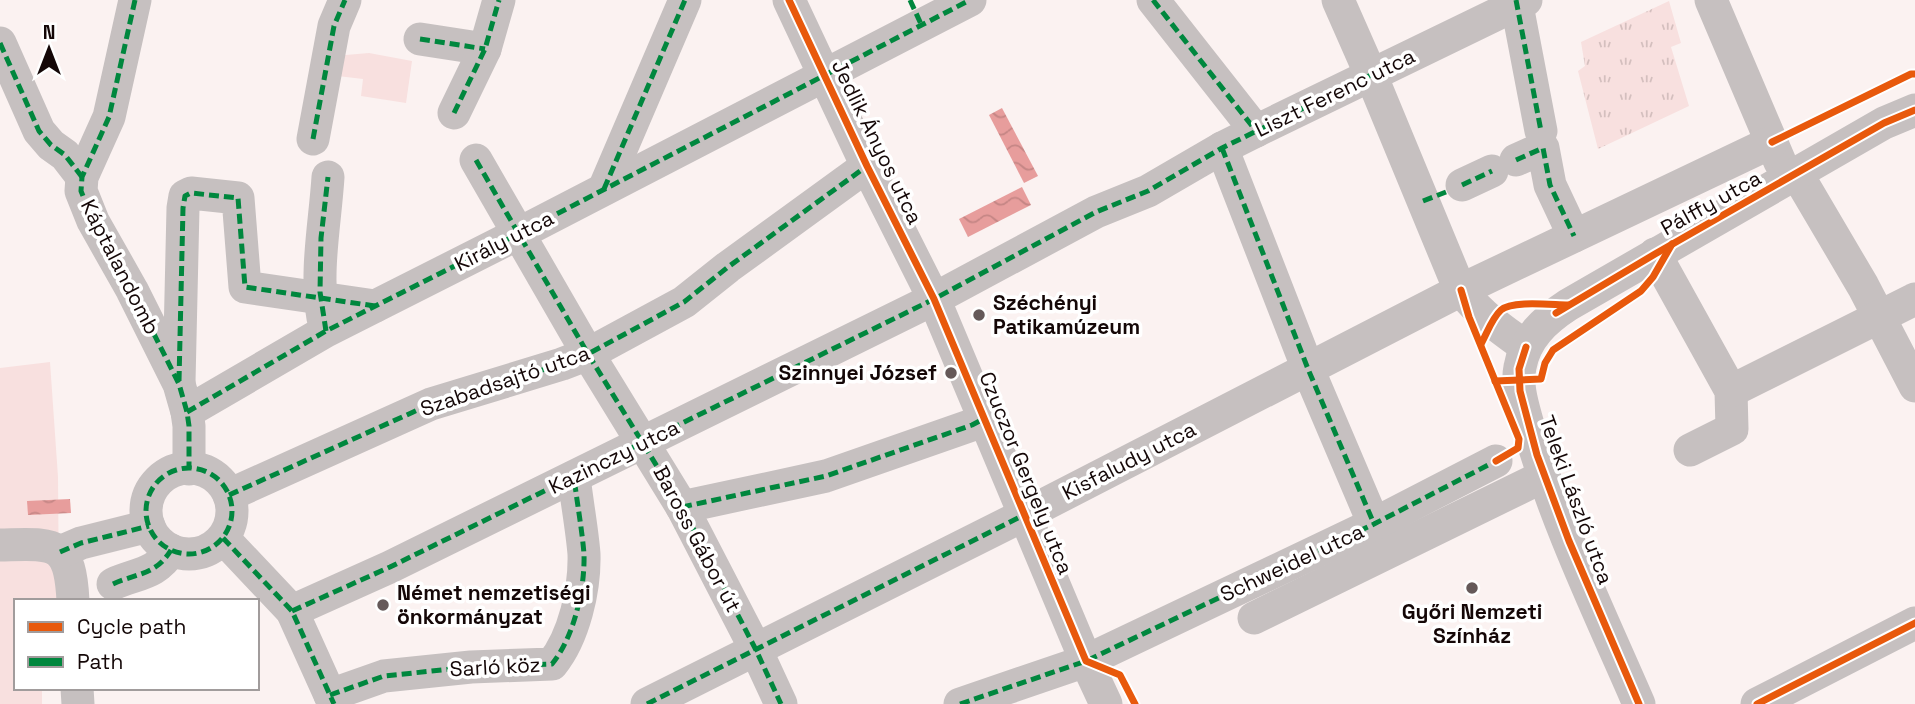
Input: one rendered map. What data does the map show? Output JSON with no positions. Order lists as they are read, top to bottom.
{
  "streets": {
    "street": [
      "Liszt Ferenc utca",
      "Jedlik Ányos utca",
      "Pálffy utca",
      "Király utca",
      "Káptalandomb",
      "Szabadsajtó utca",
      "Kazinczy utca",
      "Kisfaludy utca",
      "Czuczor Gergely utca",
      "Teleki László utca",
      "Baross Gábor út",
      "Schweidel utca",
      "Sarló köz"
    ]
  },
  "crossings": [
    ["Liszt Ferenc utca", "Kazinczy utca"],
    ["Jedlik Ányos utca", "Király utca"],
    ["Jedlik Ányos utca", "Szabadsajtó utca"],
    ["Jedlik Ányos utca", "Kazinczy utca"],
    ["Jedlik Ányos utca", "Czuczor Gergely utca"],
    ["Pálffy utca", "Kisfaludy utca"],
    ["Pálffy utca", "Teleki László utca"],
    ["Király utca", "Káptalandomb"],
    ["Király utca", "Baross Gábor út"],
    ["Szabadsajtó utca", "Baross Gábor út"],
    ["Kazinczy utca", "Czuczor Gergely utca"],
    ["Kazinczy utca", "Baross Gábor út"],
    ["Kazinczy utca", "Sarló köz"],
    ["Kisfaludy utca", "Czuczor Gergely utca"],
    ["Kisfaludy utca", "Baross Gábor út"],
    ["Czuczor Gergely utca", "Schweidel utca"],
    ["Teleki László utca", "Schweidel utca"]
  ],
  "places": [
    "Széchényi Patikamúzeum",
    "Szinnyei József",
    "Győri Nemzeti Színház",
    "Német nemzetiségi önkormányzat"
  ],
  "legend": ["Cycle path", "Path"],
  "north": "top"
}
